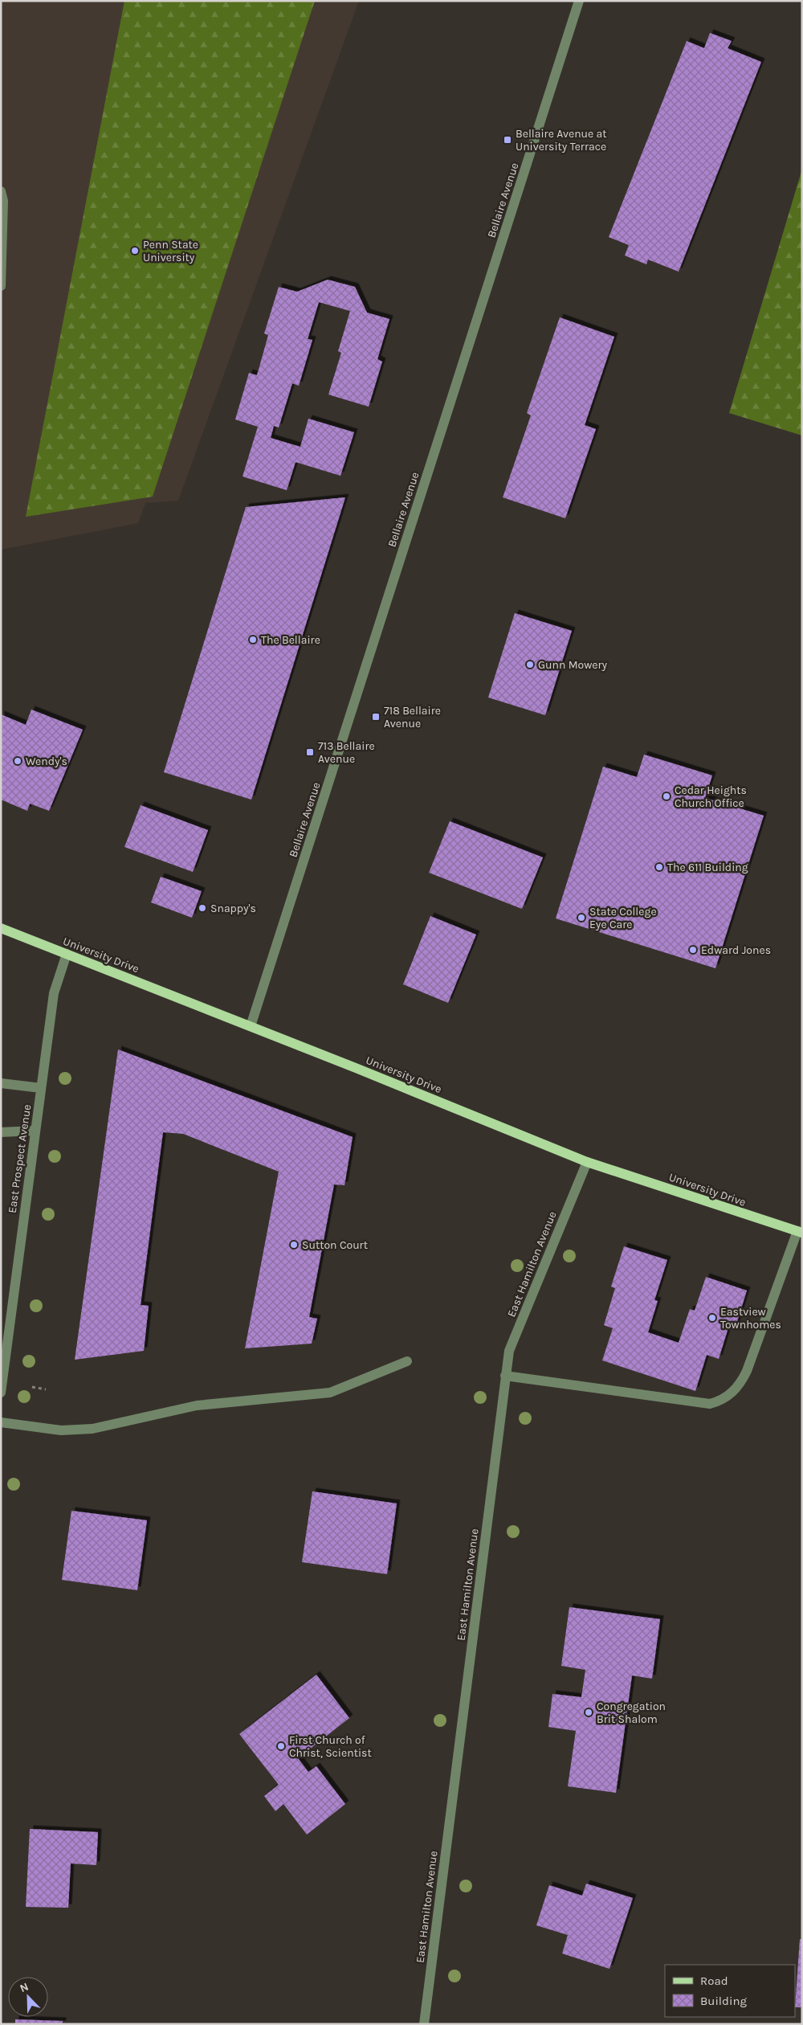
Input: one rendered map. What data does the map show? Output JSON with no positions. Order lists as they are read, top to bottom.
{
  "streets": {
    "main road": ["University Drive"],
    "street": ["Bellaire Avenue", "East Prospect Avenue", "East Hamilton Avenue"]
  },
  "crossings": [
    ["Bellaire Avenue", "University Drive"],
    ["University Drive", "East Prospect Avenue"],
    ["University Drive", "East Hamilton Avenue"]
  ],
  "places": {
    "transit": ["Bellaire Avenue at University Terrace", "718 Bellaire Avenue", "713 Bellaire Avenue"],
    "other": [
      "Penn State University",
      "The Bellaire",
      "Gunn Mowery",
      "Wendy's",
      "Cedar Heights Church Office",
      "The 611 Building",
      "Snappy's",
      "State College Eye Care",
      "Edward Jones",
      "Sutton Court",
      "Eastview Townhomes",
      "Congregation Brit Shalom",
      "First Church of Christ, Scientist"
    ]
  },
  "legend": ["Road", "Building"],
  "north": "top left"
}
